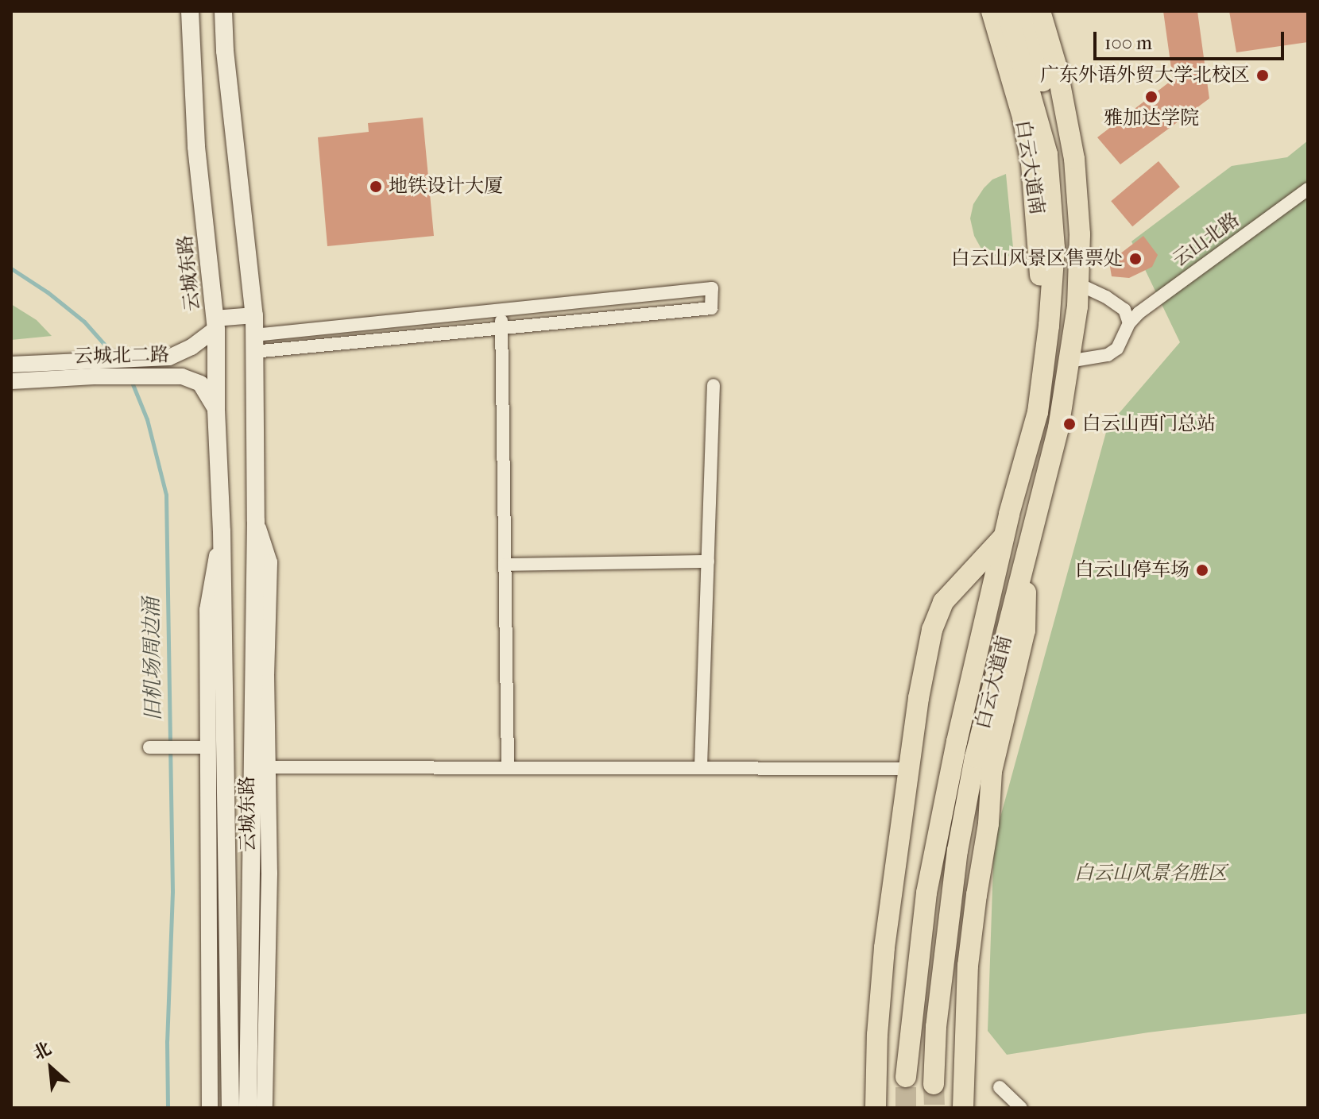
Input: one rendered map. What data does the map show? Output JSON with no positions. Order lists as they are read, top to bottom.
{
  "streets": {
    "highway": ["白云大道南"],
    "main road": ["云城东路"],
    "street": ["云山北路", "云城北二路"]
  },
  "crossings": [
    ["云城东路", "云城北二路"]
  ],
  "water": ["旧机场周边涌"],
  "parks": ["白云山风景名胜区"],
  "places": [
    "广东外语外贸大学北校区",
    "雅加达学院",
    "地铁设计大厦",
    "白云山风景区售票处",
    "白云山西门总站",
    "白云山停车场"
  ],
  "scale_bar": "100 m",
  "north": "top left"
}
